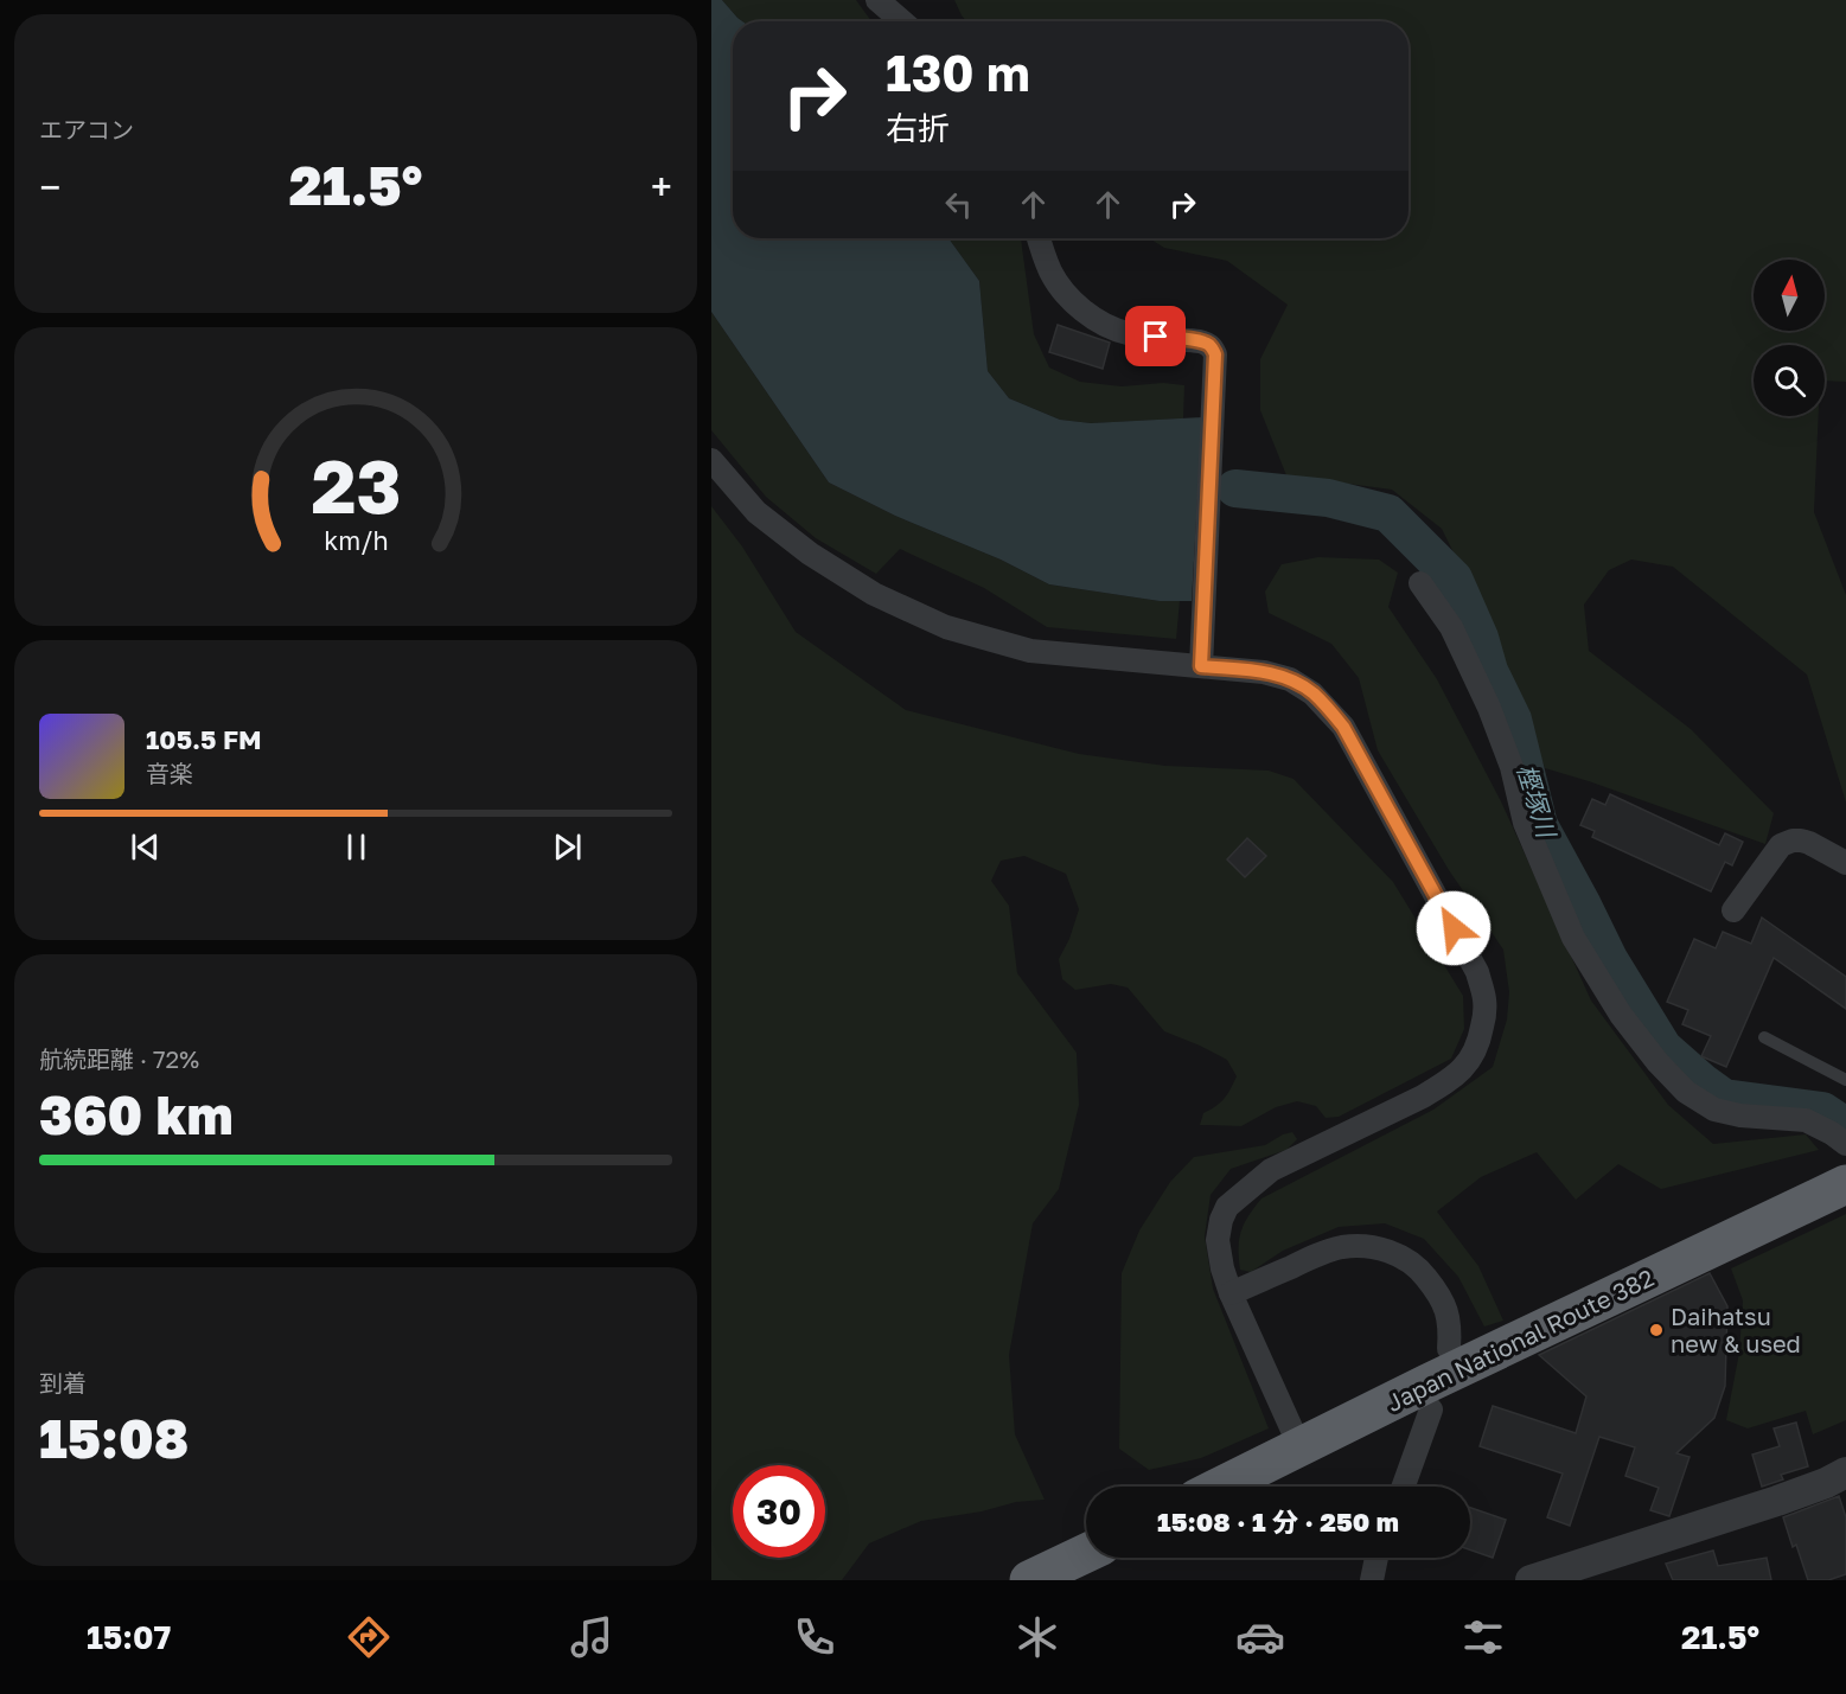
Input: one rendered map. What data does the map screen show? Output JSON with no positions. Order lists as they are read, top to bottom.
{
  "streets": {
    "highway": ["Japan National Route 382"]
  },
  "water": ["樫塚川"],
  "places": ["Daihatsu new & used"],
  "north": "top",
  "page": {
    "tile": [
      "エアコン",
      ["航続距離 · 72%", "360 km"],
      ["到着", "15:08"]
    ],
    "turn": ["130 m", "右折"],
    "heat": ["−", "21.5°", "+"],
    "song": ["105.5 FM", "音楽"],
    "limit": "30",
    "trip": "15:08 · 1 分 · 250 m",
    "tabs": ["15:07", "21.5°"],
    "gauge": ["23", "km/h"]
  }
}
